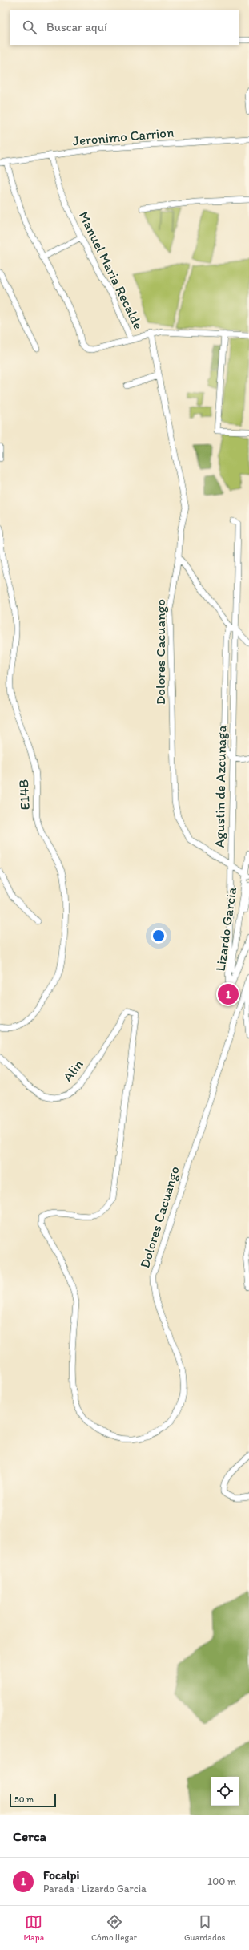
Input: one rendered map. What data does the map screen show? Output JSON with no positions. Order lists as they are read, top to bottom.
{
  "streets": {
    "street": [
      "Jeronimo Carrion",
      "Manuel Maria Recalde",
      "Dolores Cacuango",
      "Agustin de Azcunaga",
      "E14B",
      "Lizardo Garcia",
      "Alin"
    ]
  },
  "crossings": [
    ["Jeronimo Carrion", "Manuel Maria Recalde"],
    ["Manuel Maria Recalde", "Dolores Cacuango"],
    ["Dolores Cacuango", "Agustin de Azcunaga"],
    ["Dolores Cacuango", "Lizardo Garcia"],
    ["Dolores Cacuango", "Alin"],
    ["Agustin de Azcunaga", "Lizardo Garcia"]
  ],
  "scale_bar": "50 m",
  "page": {
    "search": "Buscar aquí",
    "pins": "1",
    "scale": "50 m",
    "heading": "Cerca",
    "list": [
      {
        "mark": "1",
        "name": "Focalpi",
        "note": "Parada · Lizardo Garcia",
        "value": "100 m"
      }
    ],
    "nav": ["Mapa", "Cómo llegar", "Guardados"]
  }
}
